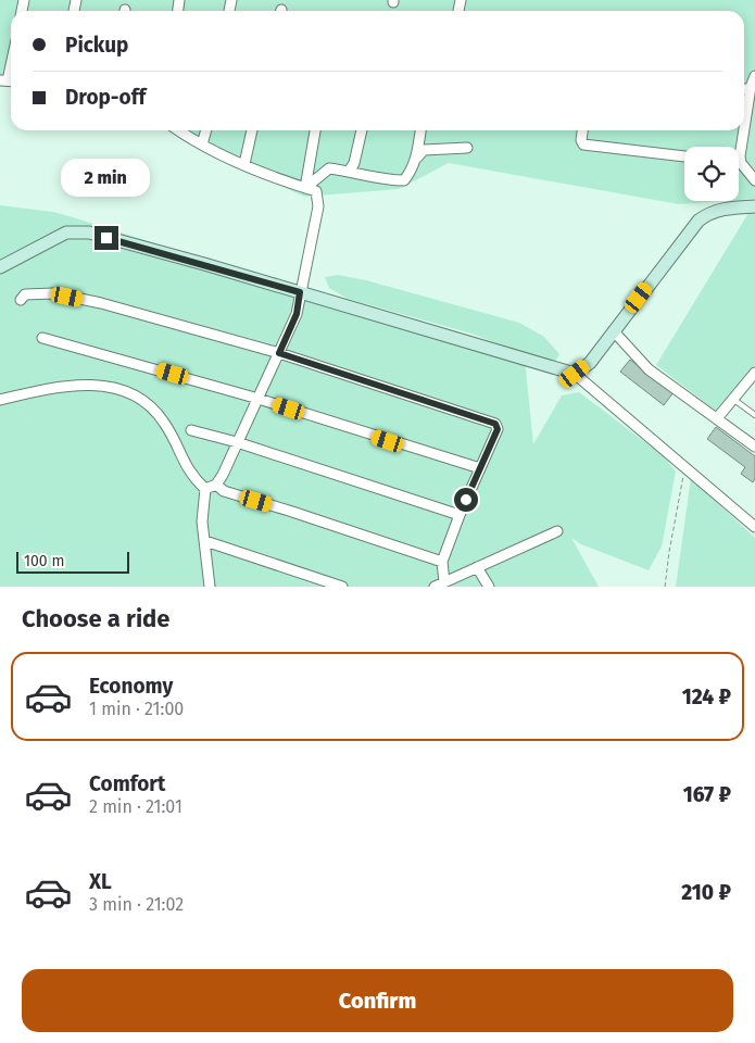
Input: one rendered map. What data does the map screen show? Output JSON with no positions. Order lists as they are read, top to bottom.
{
  "scale_bar": "100 m",
  "page": {
    "banner": ["Pickup", "Drop-off"],
    "bubble": "2 min",
    "scale": "100 m",
    "heading": "Choose a ride",
    "list": [
      {
        "name": "Economy",
        "note": "1 min · 21:00",
        "value": "124 ₽"
      },
      {
        "name": "Comfort",
        "note": "2 min · 21:01",
        "value": "167 ₽"
      },
      {
        "name": "XL",
        "note": "3 min · 21:02",
        "value": "210 ₽"
      }
    ],
    "buttons": "Confirm"
  }
}
